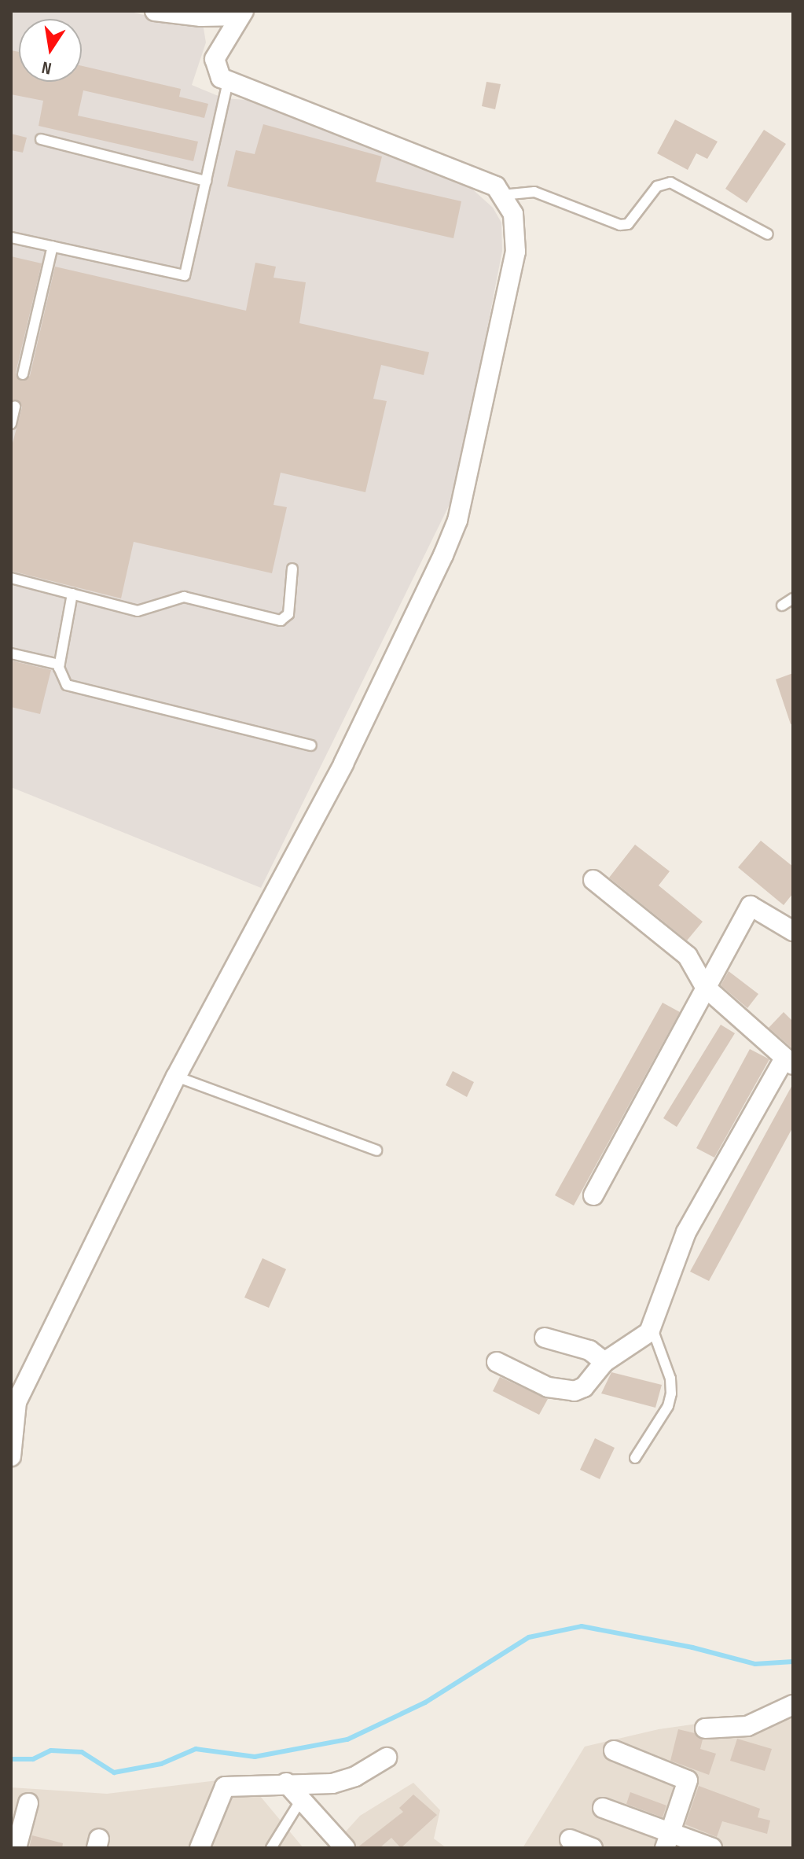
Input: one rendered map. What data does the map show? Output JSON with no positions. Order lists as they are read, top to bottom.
{
  "north": "bottom"
}
